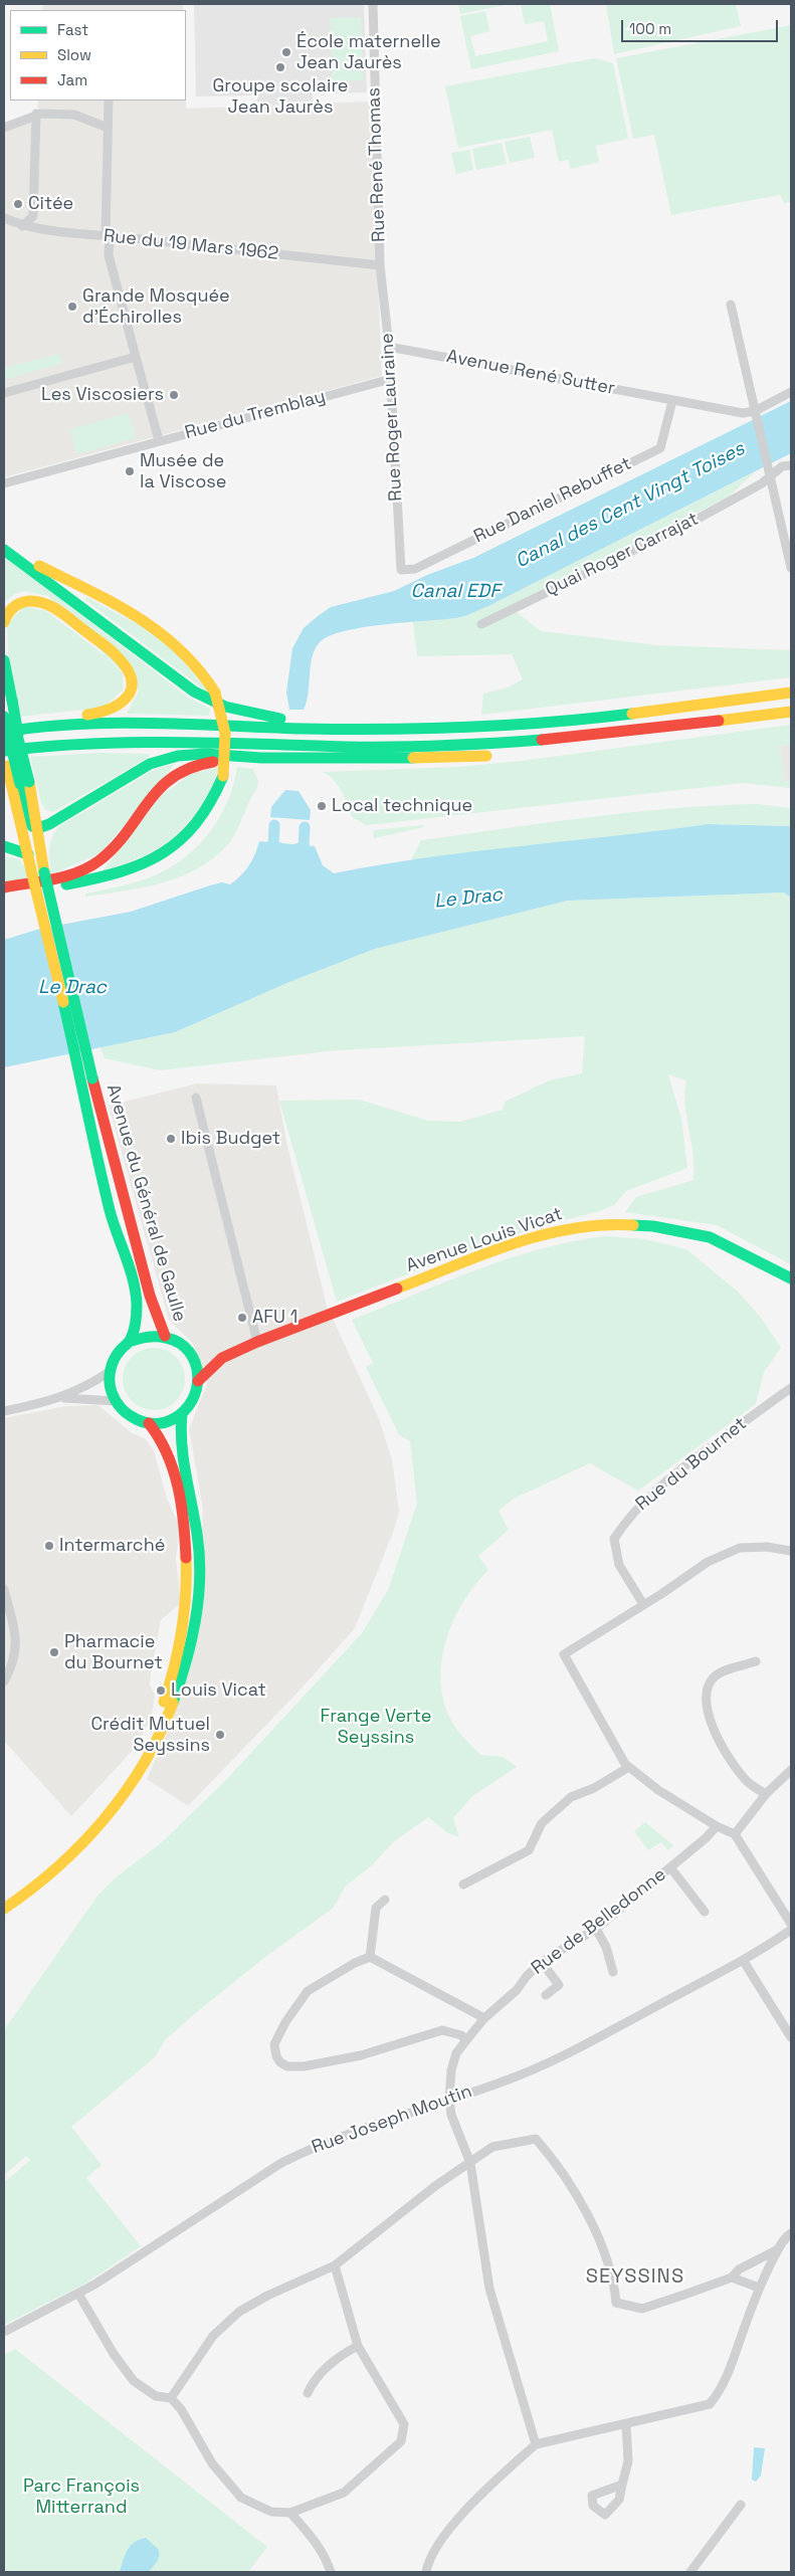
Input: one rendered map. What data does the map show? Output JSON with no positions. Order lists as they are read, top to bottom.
{
  "streets": {
    "main road": ["Avenue du Général de Gaulle", "Avenue Louis Vicat"],
    "street": [
      "Rue René Thomas",
      "Rue du 19 Mars 1962",
      "Avenue René Sutter",
      "Rue du Tremblay",
      "Rue Roger Lauraine",
      "Rue Daniel Rebuffet",
      "Quai Roger Carrajat",
      "Rue du Bournet",
      "Rue de Belledonne",
      "Rue Joseph Moutin"
    ]
  },
  "crossings": [
    ["Rue René Thomas", "Rue du 19 Mars 1962"],
    ["Rue René Thomas", "Rue Roger Lauraine"],
    ["Rue du 19 Mars 1962", "Rue Roger Lauraine"],
    ["Avenue René Sutter", "Rue Roger Lauraine"],
    ["Avenue René Sutter", "Rue Daniel Rebuffet"],
    ["Rue du Tremblay", "Rue Roger Lauraine"],
    ["Rue Roger Lauraine", "Rue Daniel Rebuffet"],
    ["Rue de Belledonne", "Rue Joseph Moutin"]
  ],
  "districts": ["SEYSSINS"],
  "water": ["Canal des Cent Vingt Toises", "Canal EDF", "Le Drac"],
  "parks": ["Frange Verte Seyssins", "Parc François Mitterrand"],
  "places": [
    "École maternelle Jean Jaurès",
    "Groupe scolaire Jean Jaurès",
    "Citée",
    "Grande Mosquée d'Échirolles",
    "Les Viscosiers",
    "Musée de la Viscose",
    "Local technique",
    "Ibis Budget",
    "AFU 1",
    "Intermarché",
    "Pharmacie du Bournet",
    "Louis Vicat",
    "Crédit Mutuel Seyssins"
  ],
  "legend": ["Fast", "Slow", "Jam"],
  "scale_bar": "100 m"
}
